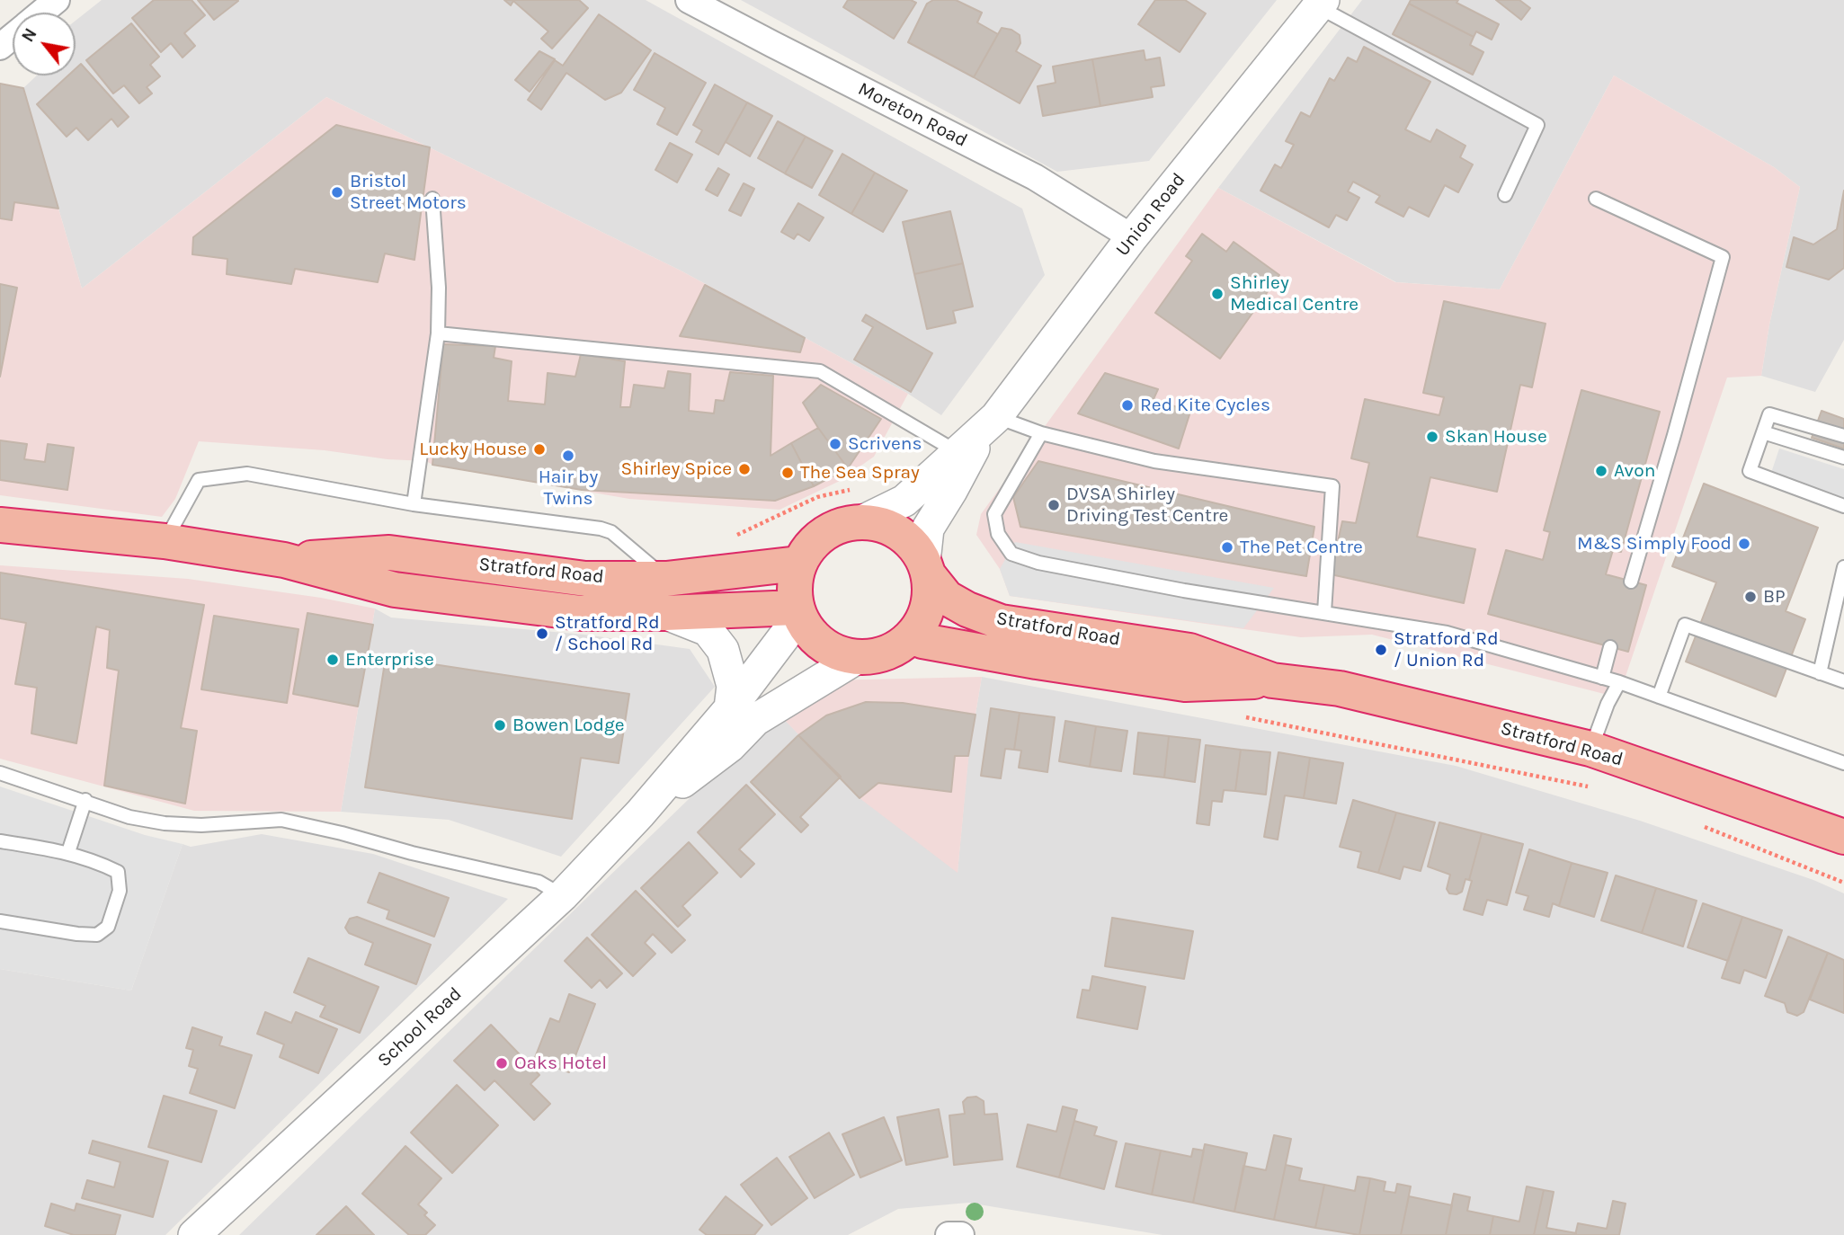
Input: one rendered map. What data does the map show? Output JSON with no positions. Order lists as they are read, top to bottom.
{
  "streets": {
    "highway": ["Stratford Road"],
    "street": ["Moreton Road", "Union Road", "School Road"]
  },
  "crossings": [
    ["Moreton Road", "Union Road"],
    ["Union Road", "Stratford Road"],
    ["Union Road", "School Road"],
    ["Stratford Road", "School Road"]
  ],
  "places": [
    "Bristol Street Motors",
    "Shirley Medical Centre",
    "Red Kite Cycles",
    "Skan House",
    "Scrivens",
    "Lucky House",
    "Hair by Twins",
    "Shirley Spice",
    "Avon",
    "The Sea Spray",
    "DVSA Shirley Driving Test Centre",
    "M&S Simply Food",
    "The Pet Centre",
    "BP",
    "Stratford Rd / School Rd",
    "Stratford Rd / Union Rd",
    "Enterprise",
    "Bowen Lodge",
    "Oaks Hotel"
  ],
  "north": "top left"
}
